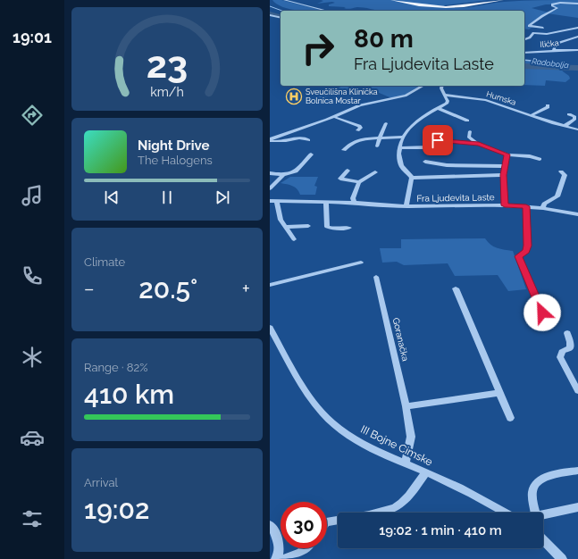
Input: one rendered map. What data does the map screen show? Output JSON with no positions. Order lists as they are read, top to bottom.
{
  "streets": {
    "street": [
      "Ilićka",
      "Humska",
      "Fra Ljudevita Laste",
      "Goranačka",
      "III Bojne Cimske"
    ]
  },
  "crossings": [
    ["Goranačka", "III Bojne Cimske"]
  ],
  "water": ["Radobolja"],
  "places": {
    "hospital": ["Sveučilišna Klinička Bolnica Mostar"]
  },
  "page": {
    "tabs": "19:01",
    "turn": ["80 m", "Fra Ljudevita Laste"],
    "song": ["Night Drive", "The Halogens"],
    "tile": [
      "Climate",
      ["Range · 82%", "410 km"],
      ["Arrival", "19:02"]
    ],
    "heat": ["−", "20.5°", "+"],
    "limit": "30",
    "trip": "19:02 · 1 min · 410 m",
    "gauge": ["23", "km/h"]
  }
}
